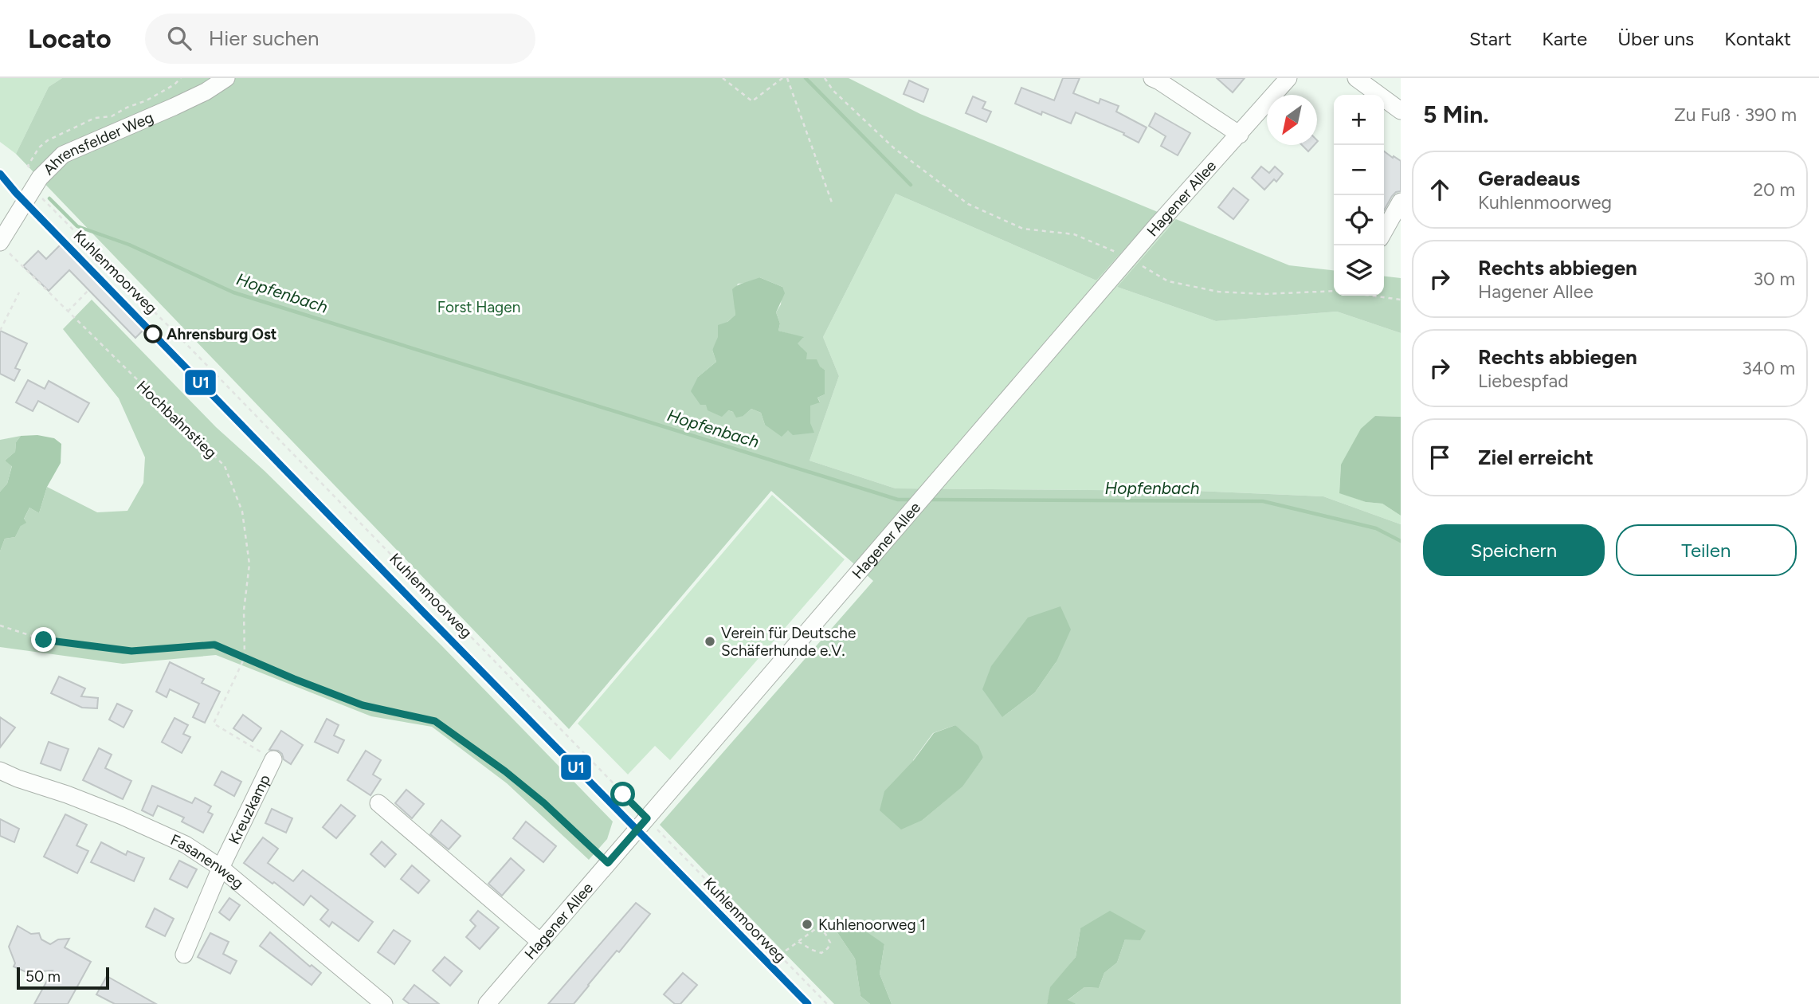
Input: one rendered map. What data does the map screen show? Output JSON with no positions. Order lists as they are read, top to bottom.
{
  "streets": {
    "street": [
      "Ahrensfelder Weg",
      "Hagener Allee",
      "Kreuzkamp",
      "Fasanenweg"
    ],
    "path": ["Kuhlenmoorweg", "Hochbahnstieg"]
  },
  "crossings": [
    ["Ahrensfelder Weg", "Kuhlenmoorweg"],
    ["Ahrensfelder Weg", "Hochbahnstieg"],
    ["Hagener Allee", "Kuhlenmoorweg"],
    ["Hochbahnstieg", "Kreuzkamp"],
    ["Kreuzkamp", "Fasanenweg"]
  ],
  "water": ["Hopfenbach"],
  "parks": ["Forst Hagen"],
  "places": ["Ahrensburg Ost", "Verein für Deutsche Schäferhunde e.V.", "Kuhlenoorweg 1"],
  "lines": ["transit line U1"],
  "scale_bar": "50 m",
  "north": "bottom left",
  "page": {
    "header": "Locato",
    "search": "Hier suchen",
    "nav": [
      "Start",
      "Karte",
      "Über uns",
      "Kontakt"
    ],
    "heading": ["5 Min.", "Zu Fuß · 390 m"],
    "map_buttons": ["+", "−"],
    "list": [
      ["Geradeaus", "Kuhlenmoorweg", "20 m"],
      ["Rechts abbiegen", "Hagener Allee", "30 m"],
      ["Rechts abbiegen", "Liebespfad", "340 m"],
      "Ziel erreicht"
    ],
    "buttons": ["Speichern", "Teilen"],
    "scale": "50 m"
  }
}
